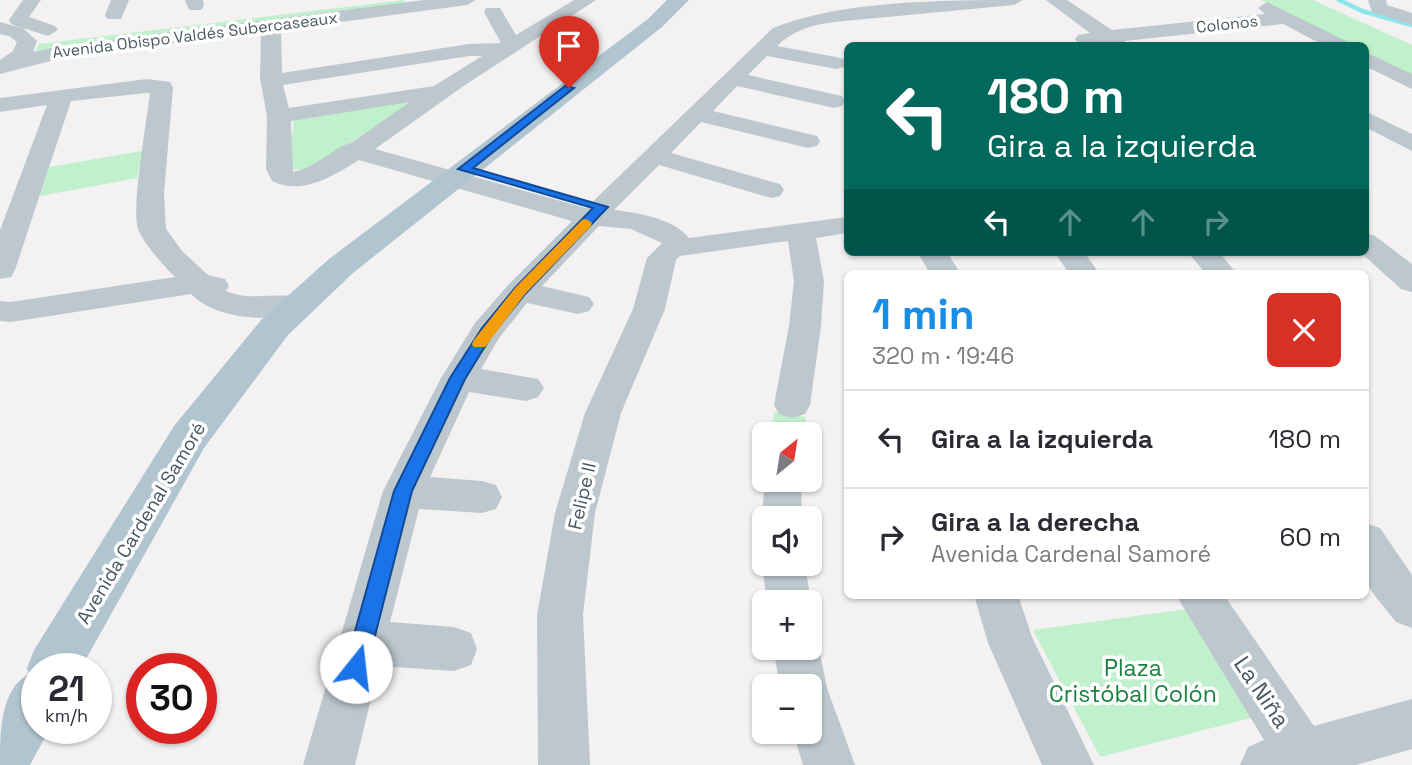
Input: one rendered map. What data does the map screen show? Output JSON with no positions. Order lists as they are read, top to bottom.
{
  "streets": {
    "main road": ["Avenida Cardenal Samoré"],
    "street": [
      "Colonos",
      "Avenida Obispo Valdés Subercaseaux",
      "Felipe II",
      "La Niña"
    ]
  },
  "parks": ["Plaza Cristóbal Colón"],
  "north": "top right",
  "page": {
    "turn": ["180 m", "Gira a la izquierda"],
    "heading": ["1 min", "320 m · 19:46"],
    "list": [
      {
        "name": "Gira a la izquierda",
        "value": "180 m"
      },
      {
        "name": "Gira a la derecha",
        "note": "Avenida Cardenal Samoré",
        "value": "60 m"
      }
    ],
    "map_buttons": ["+", "−"],
    "speed": "21 km/h",
    "limit": "30"
  }
}
